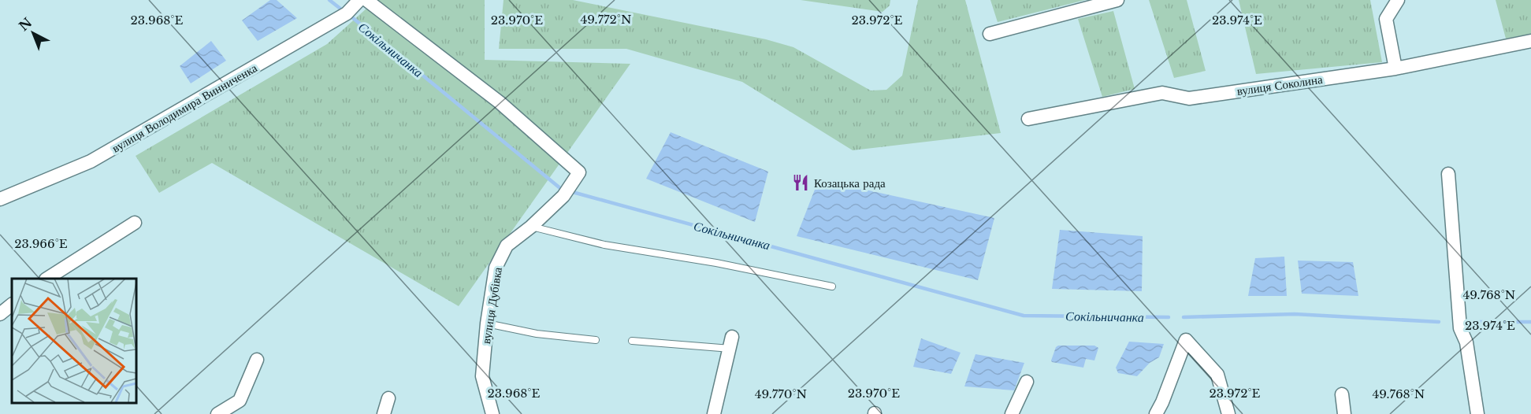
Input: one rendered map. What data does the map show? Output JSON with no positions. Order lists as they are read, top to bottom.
{
  "streets": {
    "street": ["вулиця Соколина", "вулиця Володимира Винниченка", "вулиця Дубівка"]
  },
  "water": ["Сокільничанка"],
  "places": {
    "restaurant": ["Козацька рада"]
  },
  "north": "top left",
  "coordinates": [
    "49.772°N",
    "23.972°E",
    "23.974°E",
    "23.968°E",
    "23.970°E",
    "23.966°E",
    "49.768°N",
    "49.770°N"
  ]
}
